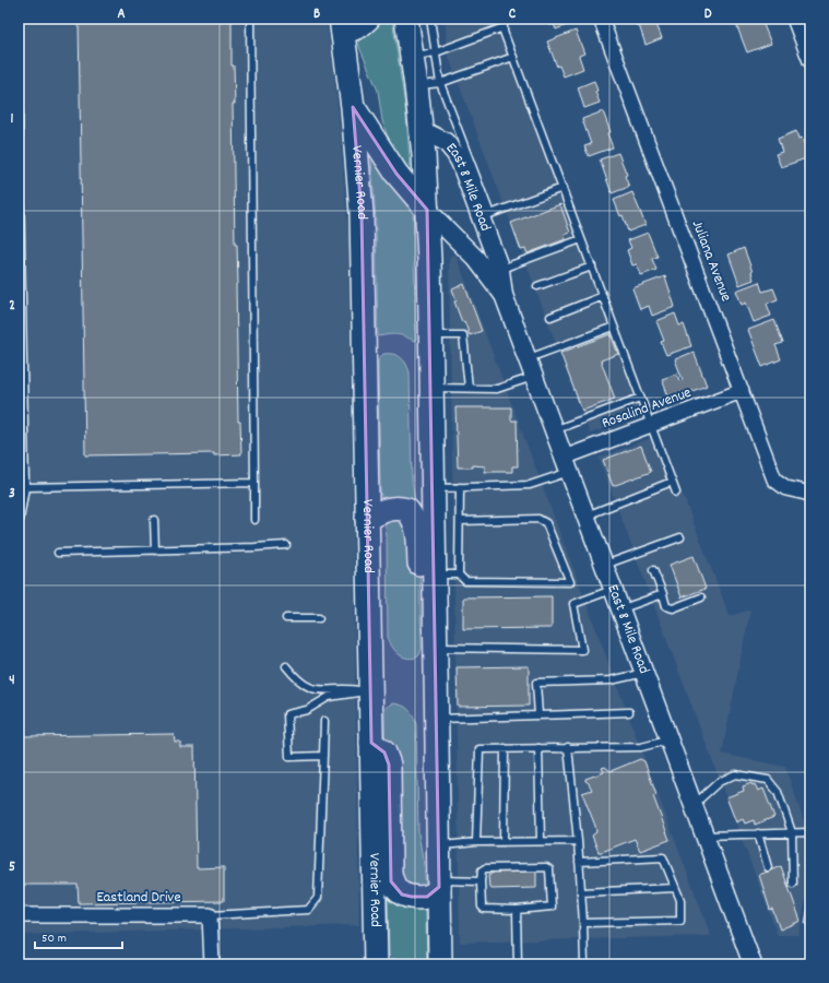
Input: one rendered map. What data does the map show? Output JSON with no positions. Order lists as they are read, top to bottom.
{
  "streets": {
    "highway": ["Vernier Road"],
    "street": [
      "East 8 Mile Road",
      "Juliana Avenue",
      "Rosalind Avenue",
      "Eastland Drive"
    ]
  },
  "crossings": [
    ["East 8 Mile Road", "Rosalind Avenue"],
    ["Juliana Avenue", "Rosalind Avenue"]
  ],
  "scale_bar": "50 m",
  "grid": {
    "columns": [
      "A",
      "B",
      "C",
      "D"
    ],
    "rows": [
      "1",
      "2",
      "3",
      "4",
      "5"
    ]
  }
}
